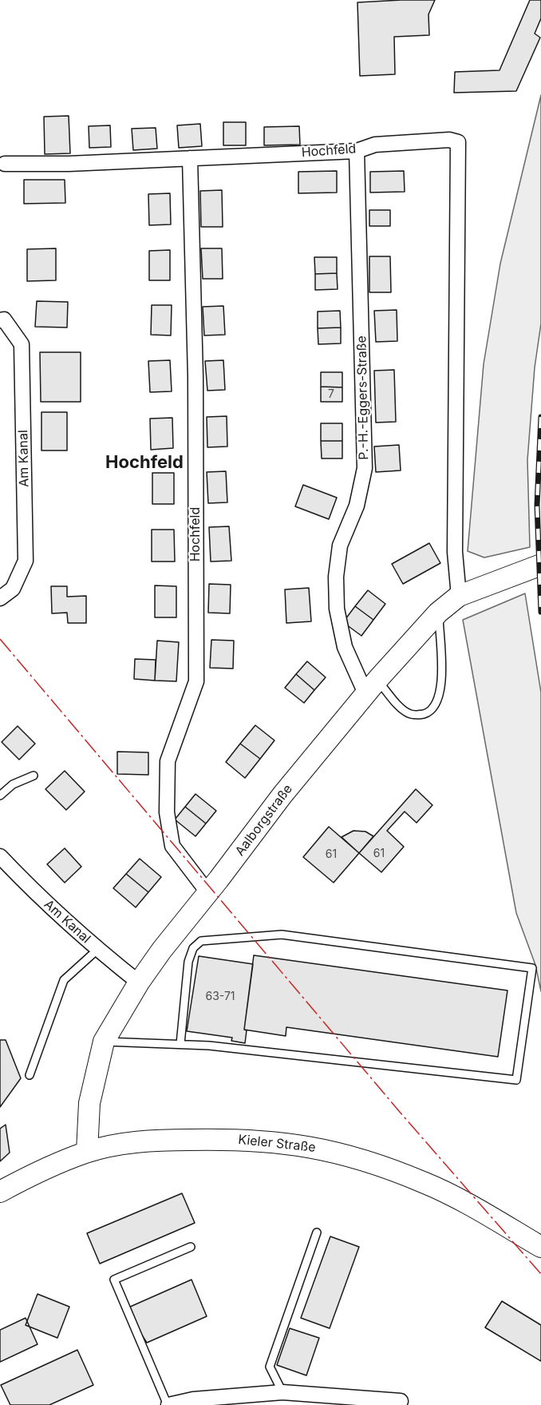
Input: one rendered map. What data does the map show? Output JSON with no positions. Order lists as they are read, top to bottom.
{
  "streets": {
    "street": [
      "Hochfeld",
      "P.-H.-Eggers-Straße",
      "Am Kanal",
      "Aalborgstraße",
      "Kieler Straße"
    ]
  },
  "crossings": [
    ["Hochfeld", "P.-H.-Eggers-Straße"],
    ["Hochfeld", "Aalborgstraße"],
    ["P.-H.-Eggers-Straße", "Aalborgstraße"],
    ["Am Kanal", "Aalborgstraße"],
    ["Aalborgstraße", "Kieler Straße"]
  ],
  "districts": ["Hochfeld"],
  "house_numbers": [
    "7",
    "61",
    "61",
    "63-71"
  ]
}
